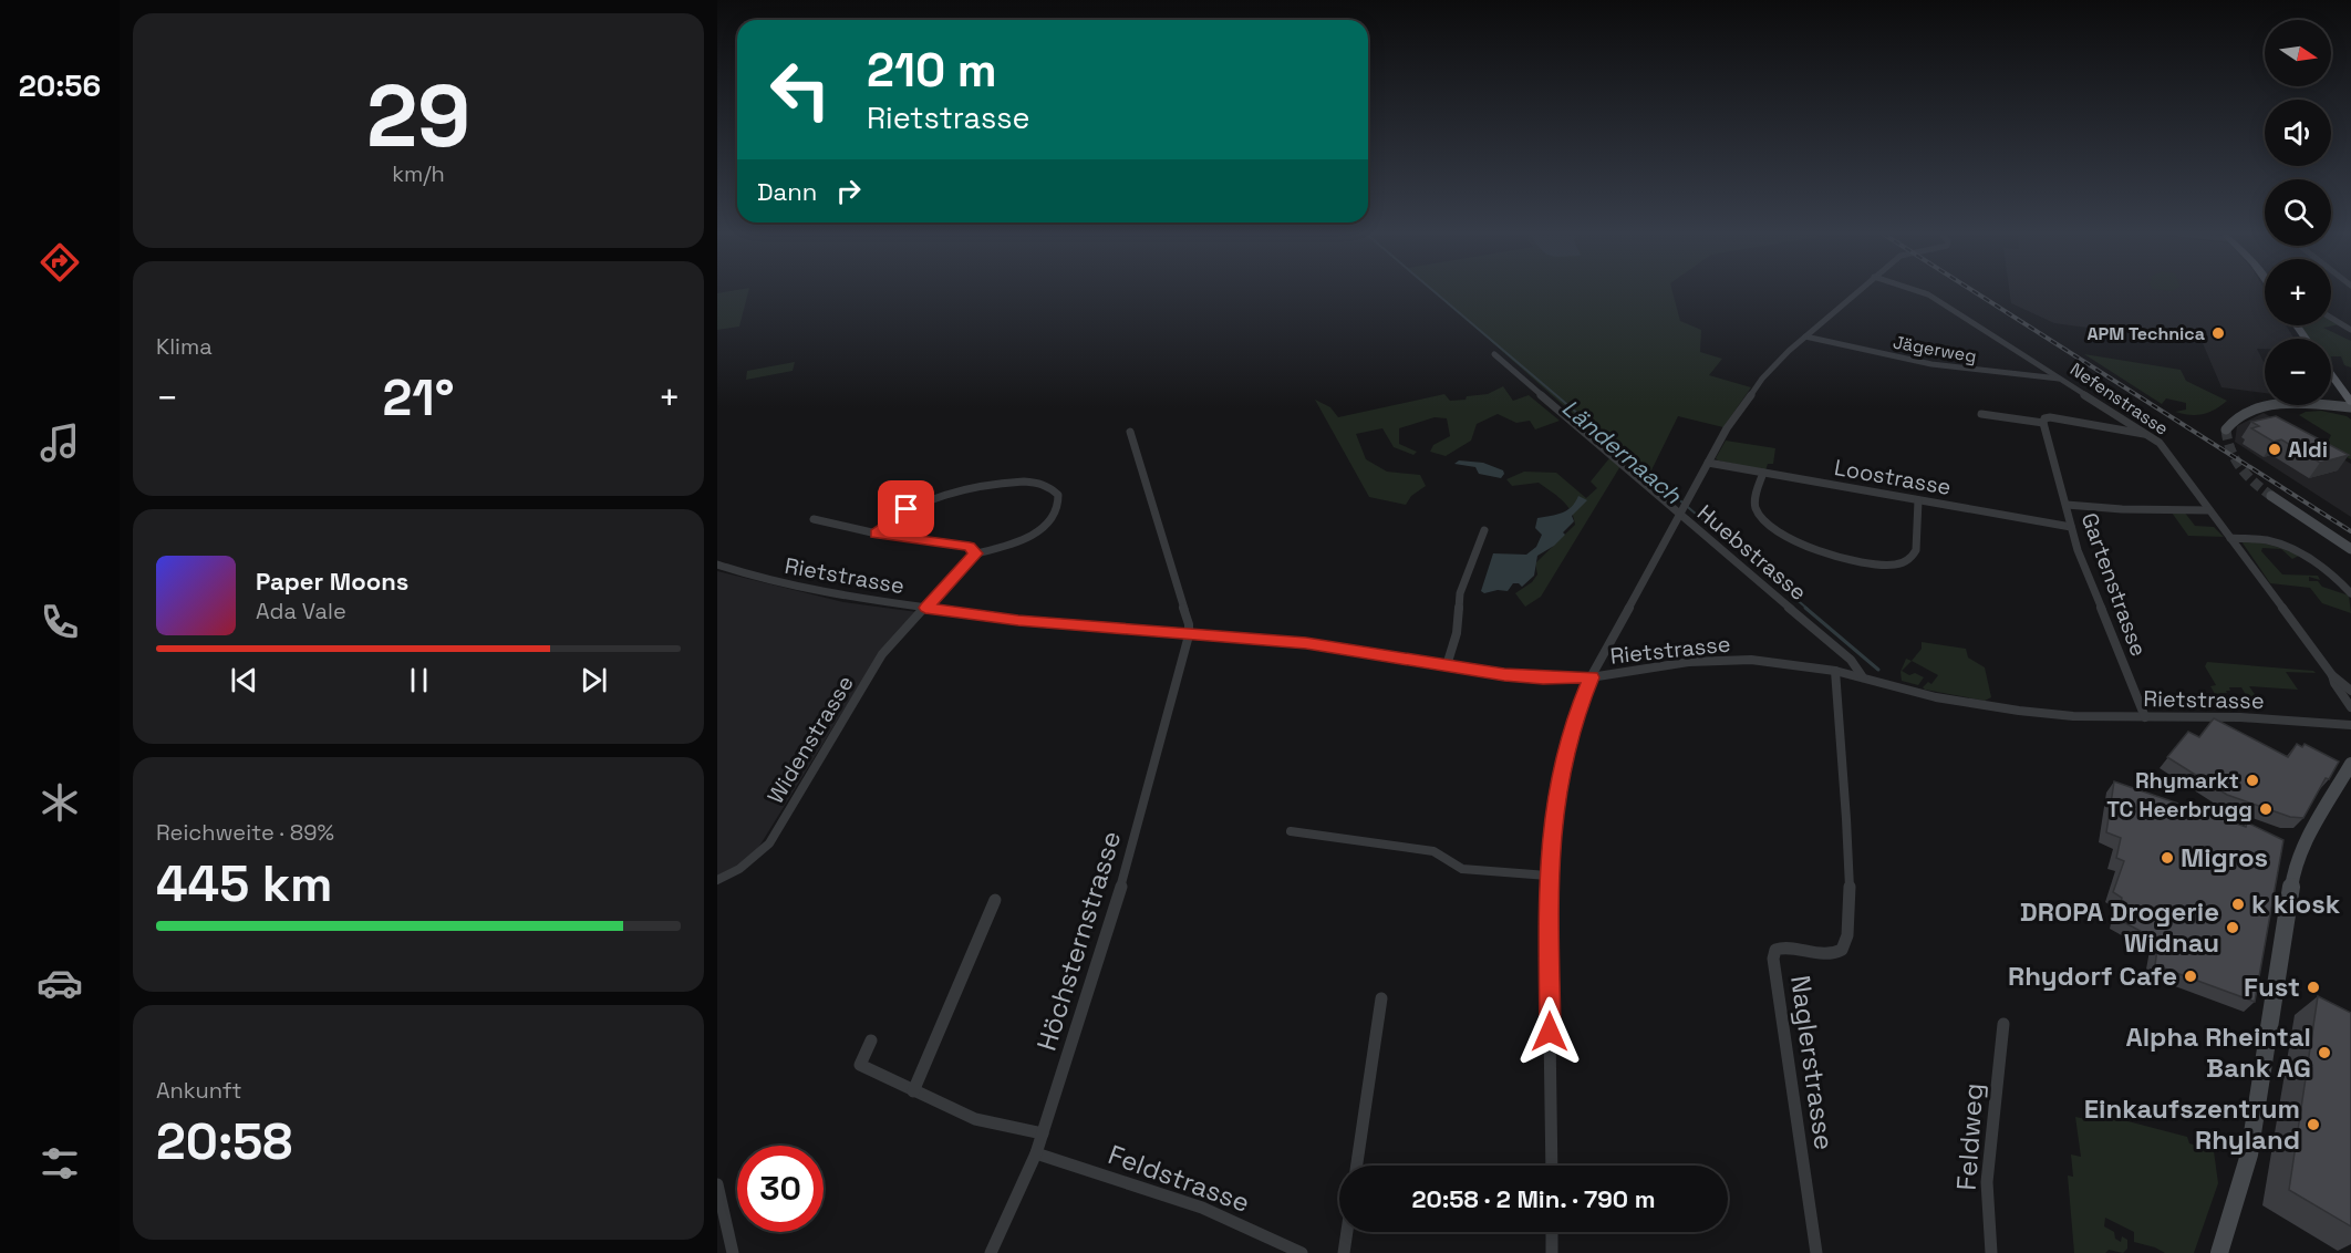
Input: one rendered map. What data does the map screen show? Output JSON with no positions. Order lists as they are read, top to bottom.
{
  "streets": {
    "street": [
      "Jägerweg",
      "Nefenstrasse",
      "Loostrasse",
      "Huebstrasse",
      "Rietstrasse",
      "Gartenstrasse",
      "Widenstrasse",
      "Höchsternstrasse",
      "Naglerstrasse",
      "Feldweg",
      "Feldstrasse"
    ]
  },
  "crossings": [
    ["Jägerweg", "Nefenstrasse"],
    ["Loostrasse", "Gartenstrasse"],
    ["Huebstrasse", "Rietstrasse"],
    ["Rietstrasse", "Gartenstrasse"],
    ["Rietstrasse", "Widenstrasse"],
    ["Rietstrasse", "Höchsternstrasse"],
    ["Rietstrasse", "Naglerstrasse"],
    ["Höchsternstrasse", "Feldstrasse"]
  ],
  "water": ["Ländernaach"],
  "places": [
    "APM Technica",
    "Aldi",
    "Rhymarkt",
    "TC Heerbrugg",
    "Migros",
    "k kiosk",
    "DROPA Drogerie Widnau",
    "Rhydorf Cafe",
    "Fust",
    "Alpha Rheintal Bank AG",
    "Einkaufszentrum Rhyland"
  ],
  "north": "right",
  "page": {
    "tabs": "20:56",
    "tile": [
      ["29", "km/h"],
      "Klima",
      ["Reichweite · 89%", "445 km"],
      ["Ankunft", "20:58"]
    ],
    "map_buttons": ["+", "−"],
    "turn": ["210 m", "Rietstrasse"],
    "then": "Dann",
    "heat": ["−", "21°", "+"],
    "song": ["Paper Moons", "Ada Vale"],
    "limit": "30",
    "trip": "20:58 · 2 Min. · 790 m"
  }
}
